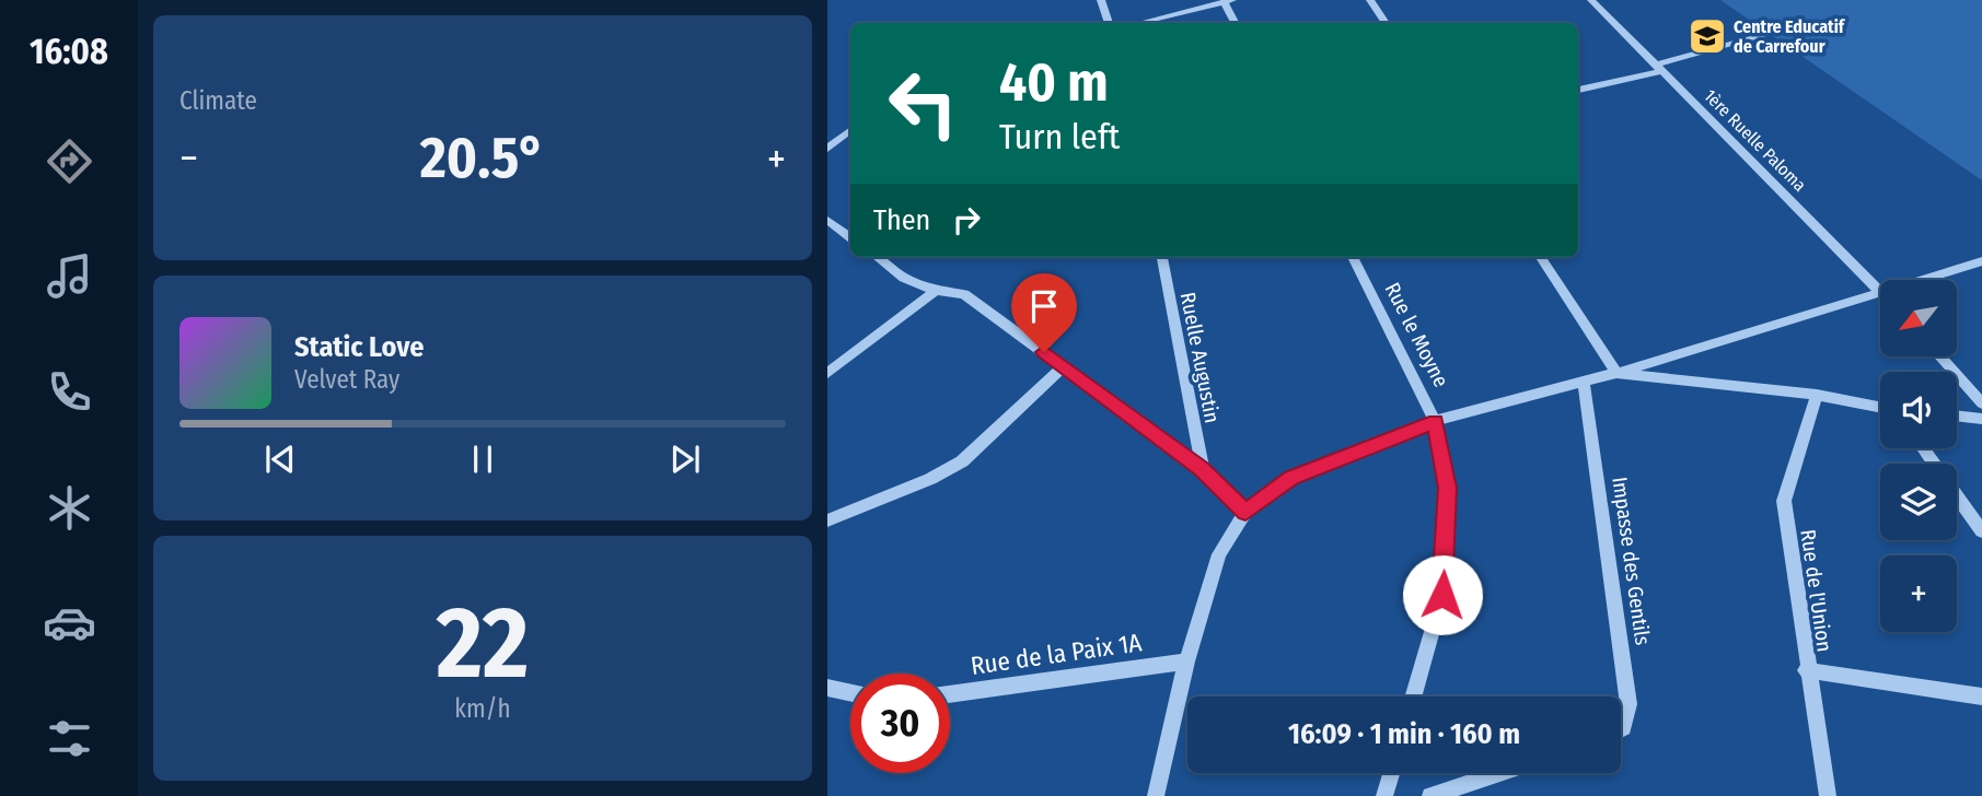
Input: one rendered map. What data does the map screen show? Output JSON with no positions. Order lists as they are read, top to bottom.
{
  "streets": {
    "street": [
      "1ère Ruelle Paloma",
      "Rue le Moyne",
      "Ruelle Augustin",
      "Impasse des Gentils",
      "Rue de l'Union",
      "Rue de la Paix 1A"
    ]
  },
  "places": {
    "school or university": ["Centre Educatif de Carrefour"]
  },
  "north": "bottom left",
  "page": {
    "tabs": "16:08",
    "tile": [
      "Climate",
      ["22", "km/h"]
    ],
    "turn": ["40 m", "Turn left"],
    "heat": ["−", "20.5°", "+"],
    "then": "Then",
    "map_buttons": "+",
    "song": ["Static Love", "Velvet Ray"],
    "limit": "30",
    "trip": "16:09 · 1 min · 160 m"
  }
}
